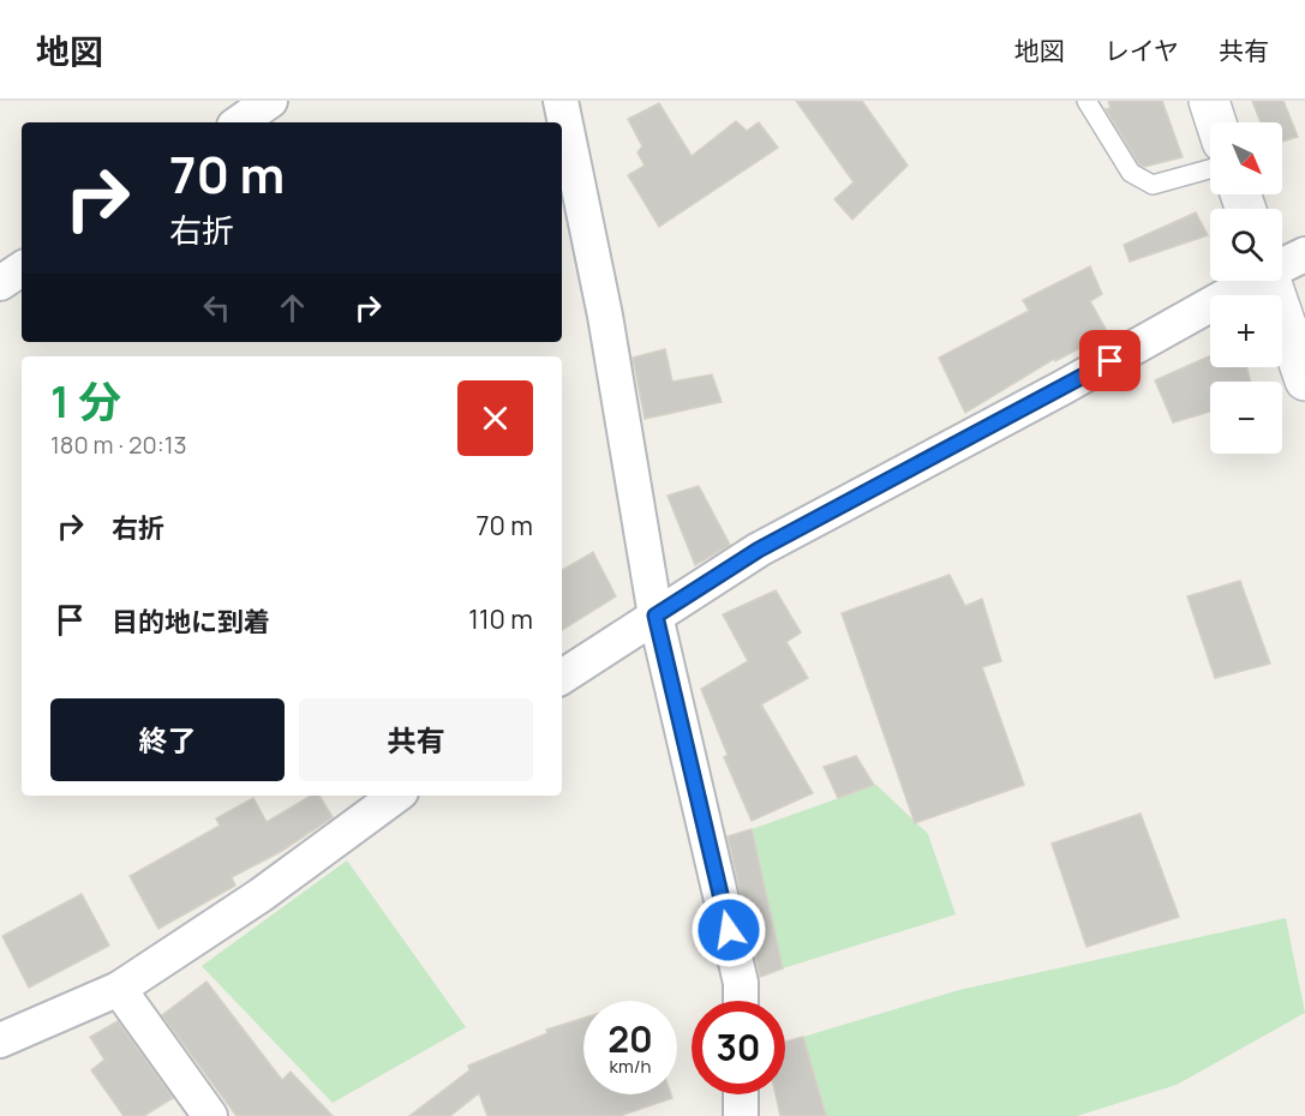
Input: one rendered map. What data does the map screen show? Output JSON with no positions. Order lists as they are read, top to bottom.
{
  "north": "bottom right",
  "page": {
    "header": "地図",
    "nav": ["地図", "レイヤ", "共有"],
    "map_buttons": ["+", "−"],
    "turn": ["70 m", "右折"],
    "heading": ["1 分", "180 m · 20:13"],
    "list": [
      {
        "name": "右折",
        "value": "70 m"
      },
      {
        "name": "目的地に到着",
        "value": "110 m"
      }
    ],
    "buttons": ["終了", "共有"],
    "speed": "20 km/h",
    "limit": "30"
  }
}
